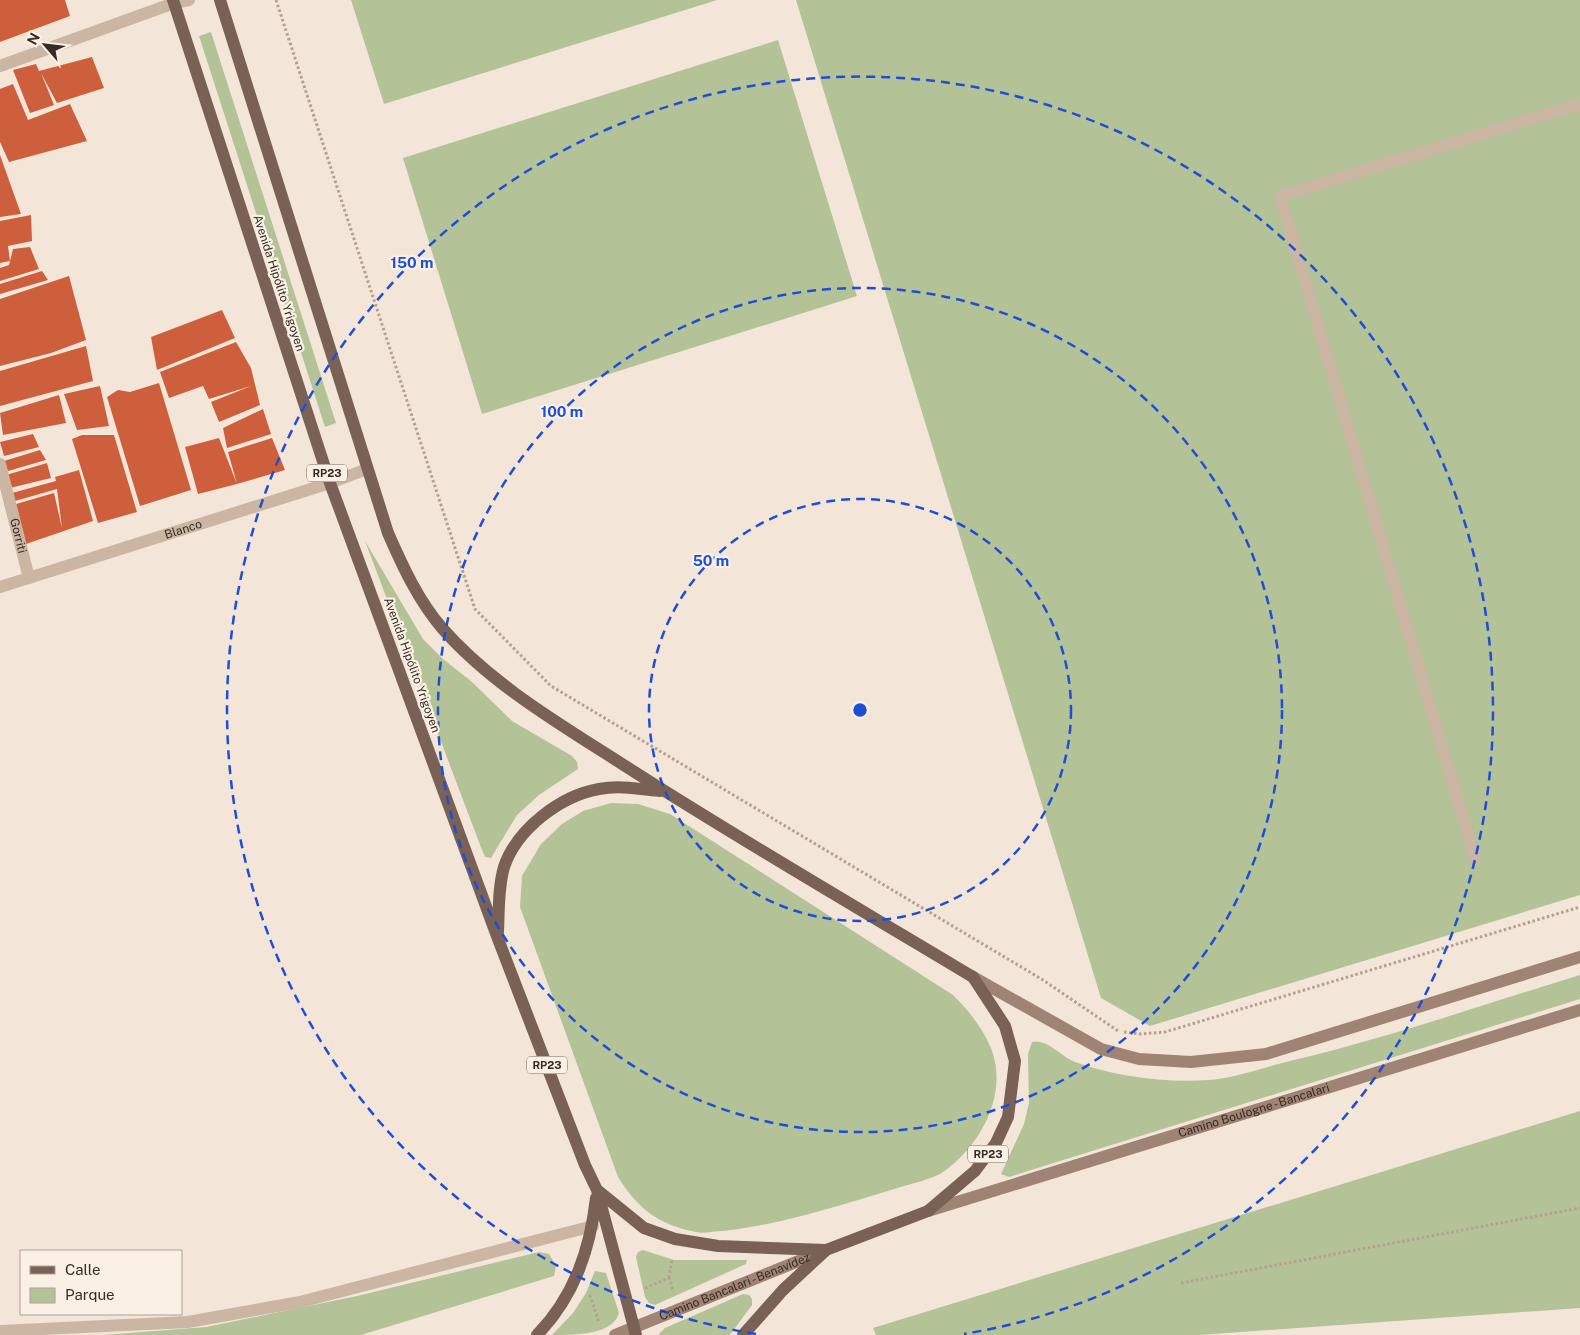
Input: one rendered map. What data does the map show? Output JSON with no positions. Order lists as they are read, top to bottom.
{
  "streets": {
    "main road": [
      "Avenida Hipólito Yrigoyen",
      "RP23",
      "Camino Boulogne - Bancalari",
      "Camino Bancalari - Benavídez"
    ],
    "street": ["Blanco", "Gorriti"]
  },
  "crossings": [
    ["Avenida Hipólito Yrigoyen", "Blanco"],
    ["Avenida Hipólito Yrigoyen", "Camino Bancalari - Benavídez"],
    ["RP23", "Blanco"],
    ["RP23", "Camino Boulogne - Bancalari"],
    ["RP23", "Camino Bancalari - Benavídez"],
    ["Blanco", "Gorriti"]
  ],
  "legend": ["Calle", "Parque"],
  "north": "top left",
  "rings": ["150 m", "100 m", "50 m"]
}
